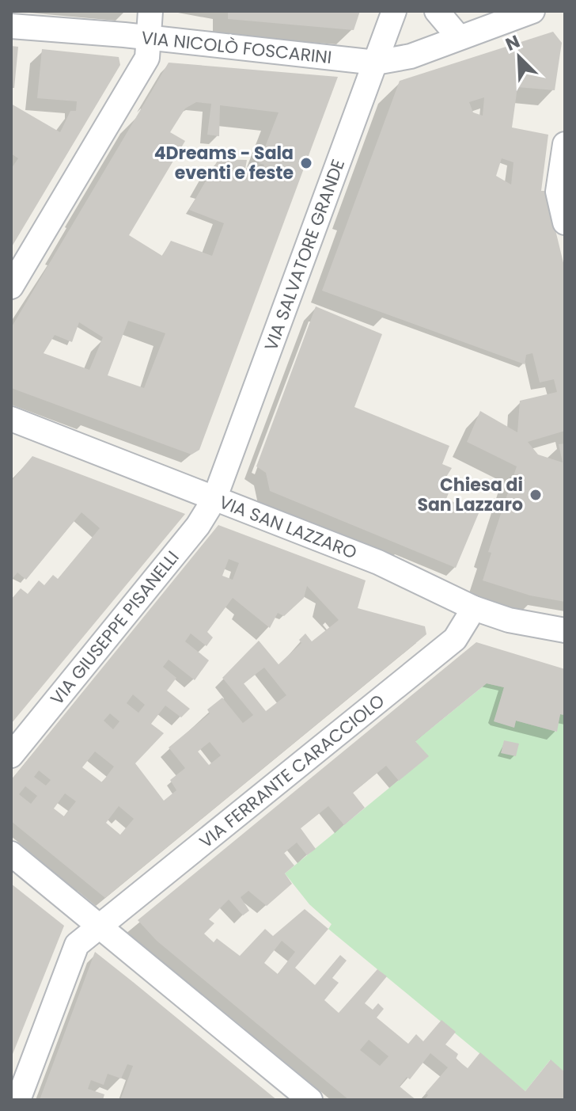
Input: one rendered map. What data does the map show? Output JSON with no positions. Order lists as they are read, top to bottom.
{
  "streets": {
    "street": [
      "VIA NICOLÒ FOSCARINI",
      "VIA SALVATORE GRANDE",
      "VIA SAN LAZZARO",
      "VIA GIUSEPPE PISANELLI",
      "VIA FERRANTE CARACCIOLO"
    ]
  },
  "crossings": [
    ["VIA NICOLÒ FOSCARINI", "VIA SALVATORE GRANDE"],
    ["VIA SALVATORE GRANDE", "VIA SAN LAZZARO"],
    ["VIA SALVATORE GRANDE", "VIA GIUSEPPE PISANELLI"],
    ["VIA SAN LAZZARO", "VIA GIUSEPPE PISANELLI"],
    ["VIA SAN LAZZARO", "VIA FERRANTE CARACCIOLO"]
  ],
  "places": ["4Dreams - Sala eventi e feste", "Chiesa di San Lazzaro"],
  "north": "top left"
}
